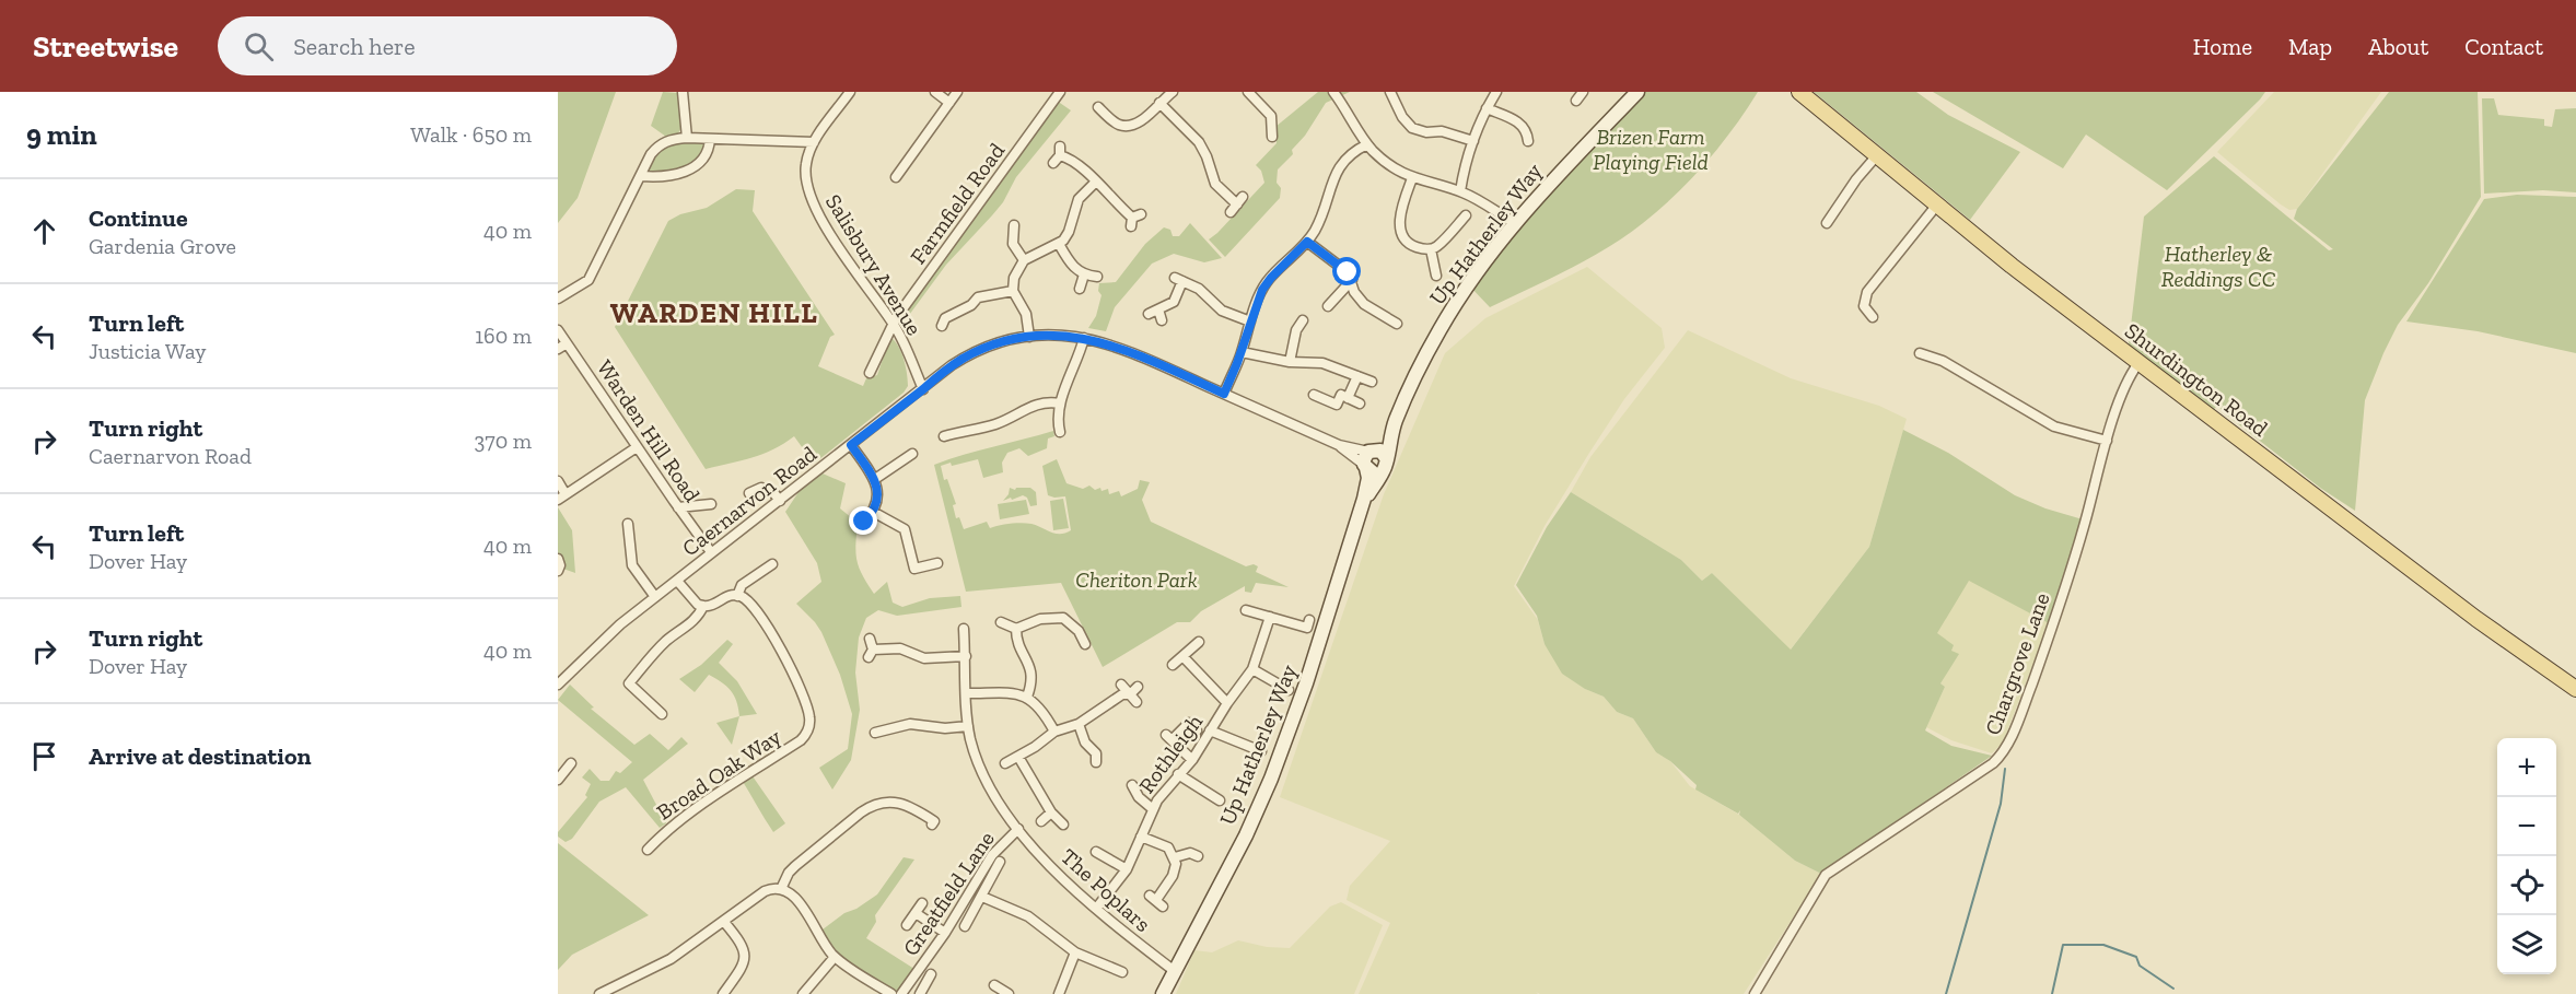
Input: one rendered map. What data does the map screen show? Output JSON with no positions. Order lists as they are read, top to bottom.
{
  "streets": {
    "main road": ["Shurdington Road"],
    "street": [
      "Farmfield Road",
      "Up Hatherley Way",
      "Salisbury Avenue",
      "Warden Hill Road",
      "Caernarvon Road",
      "Chargrove Lane",
      "Rothleigh",
      "Broad Oak Way",
      "The Poplars",
      "Greatfield Lane"
    ]
  },
  "crossings": [
    ["Farmfield Road", "Salisbury Avenue"],
    ["Up Hatherley Way", "Caernarvon Road"],
    ["Up Hatherley Way", "The Poplars"],
    ["Salisbury Avenue", "Caernarvon Road"],
    ["Shurdington Road", "Chargrove Lane"],
    ["Warden Hill Road", "Caernarvon Road"],
    ["Rothleigh", "The Poplars"],
    ["The Poplars", "Greatfield Lane"]
  ],
  "districts": ["WARDEN HILL"],
  "parks": ["Brizen Farm Playing Field", "Hatherley & Reddings CC", "Cheriton Park"],
  "page": {
    "header": "Streetwise",
    "search": "Search here",
    "nav": [
      "Home",
      "Map",
      "About",
      "Contact"
    ],
    "heading": ["9 min", "Walk · 650 m"],
    "list": [
      ["Continue", "Gardenia Grove", "40 m"],
      ["Turn left", "Justicia Way", "160 m"],
      ["Turn right", "Caernarvon Road", "370 m"],
      ["Turn left", "Dover Hay", "40 m"],
      ["Turn right", "Dover Hay", "40 m"],
      "Arrive at destination"
    ],
    "map_buttons": ["+", "−"]
  }
}
